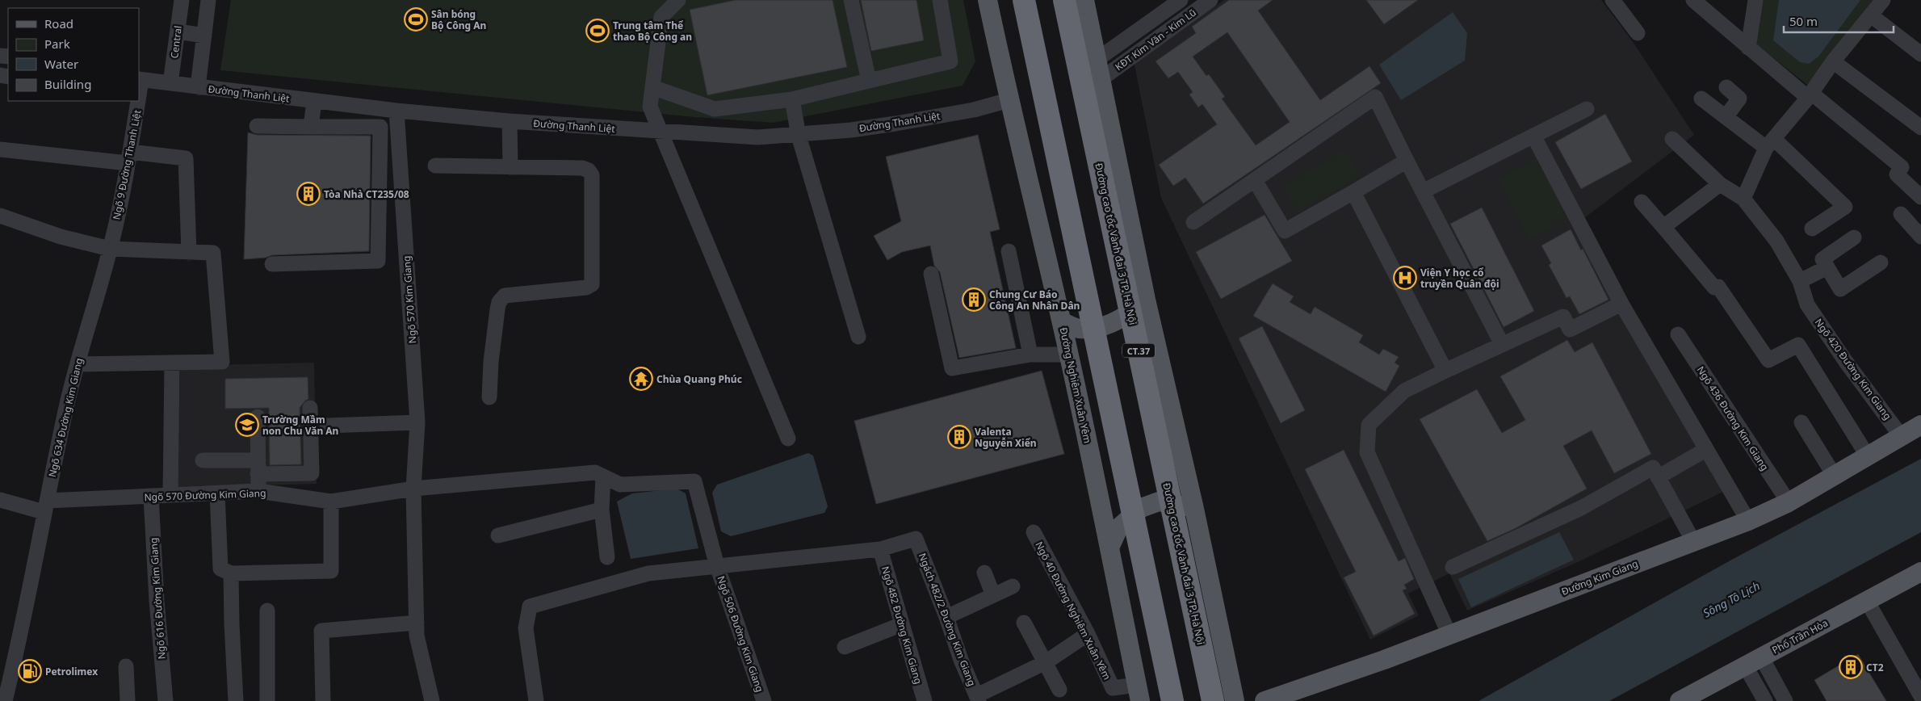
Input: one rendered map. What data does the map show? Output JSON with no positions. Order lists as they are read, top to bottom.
{
  "streets": {
    "highway": ["Đường cao tốc Vành đai 3 TP. Hà Nội", "CT.37"],
    "main road": ["Đường Nghiêm Xuân Yêm", "Đường Kim Giang", "Phố Trần Hòa"],
    "street": [
      "KĐT Kim Văn - Kim Lũ",
      "Central",
      "Đường Thanh Liệt",
      "Ngõ 9 Đường Thanh Liệt",
      "Ngõ 570 Kim Giang",
      "Ngõ 420 Đường Kim Giang",
      "Ngõ 634 Đường Kim Giang",
      "Ngõ 436 Đường Kim Giang",
      "Ngõ 570 Đường Kim Giang",
      "Ngõ 616 Đường Kim Giang",
      "Ngõ 40 Đường Nghiêm Xuân Yêm",
      "Ngách 482/2 Đường Kim Giang",
      "Ngõ 482 Đường Kim Giang",
      "Ngõ 506 Đường Kim Giang"
    ]
  },
  "crossings": [
    ["Central", "Đường Thanh Liệt"],
    ["Đường Thanh Liệt", "Ngõ 570 Kim Giang"],
    ["Đường Thanh Liệt", "Đường Nghiêm Xuân Yêm"],
    ["Ngõ 9 Đường Thanh Liệt", "Ngõ 634 Đường Kim Giang"],
    ["Ngõ 570 Kim Giang", "Ngõ 570 Đường Kim Giang"],
    ["Ngõ 420 Đường Kim Giang", "Đường Kim Giang"],
    ["Đường Nghiêm Xuân Yêm", "Ngõ 40 Đường Nghiêm Xuân Yêm"],
    ["Ngõ 634 Đường Kim Giang", "Ngõ 570 Đường Kim Giang"],
    ["Ngõ 436 Đường Kim Giang", "Đường Kim Giang"],
    ["Ngõ 570 Đường Kim Giang", "Ngõ 616 Đường Kim Giang"],
    ["Ngõ 570 Đường Kim Giang", "Ngõ 506 Đường Kim Giang"],
    ["Ngách 482/2 Đường Kim Giang", "Ngõ 482 Đường Kim Giang"]
  ],
  "water": ["Sông Tô Lịch"],
  "places": {
    "sports": ["Sân bóng Bộ Công An", "Trung tâm Thể thao Bộ Công an"],
    "building": [
      "Tòa Nhà CT235/08",
      "Chung Cư Báo Công An Nhân Dân",
      "Valenta Nguyễn Xiển",
      "CT2"
    ],
    "hospital": ["Viện Y học cổ truyền Quân đội"],
    "temple": ["Chùa Quang Phúc"],
    "school or university": ["Trường Mầm non Chu Văn An"],
    "fuel station": ["Petrolimex"]
  },
  "legend": [
    "Road",
    "Park",
    "Water",
    "Building"
  ],
  "scale_bar": "50 m"
}
